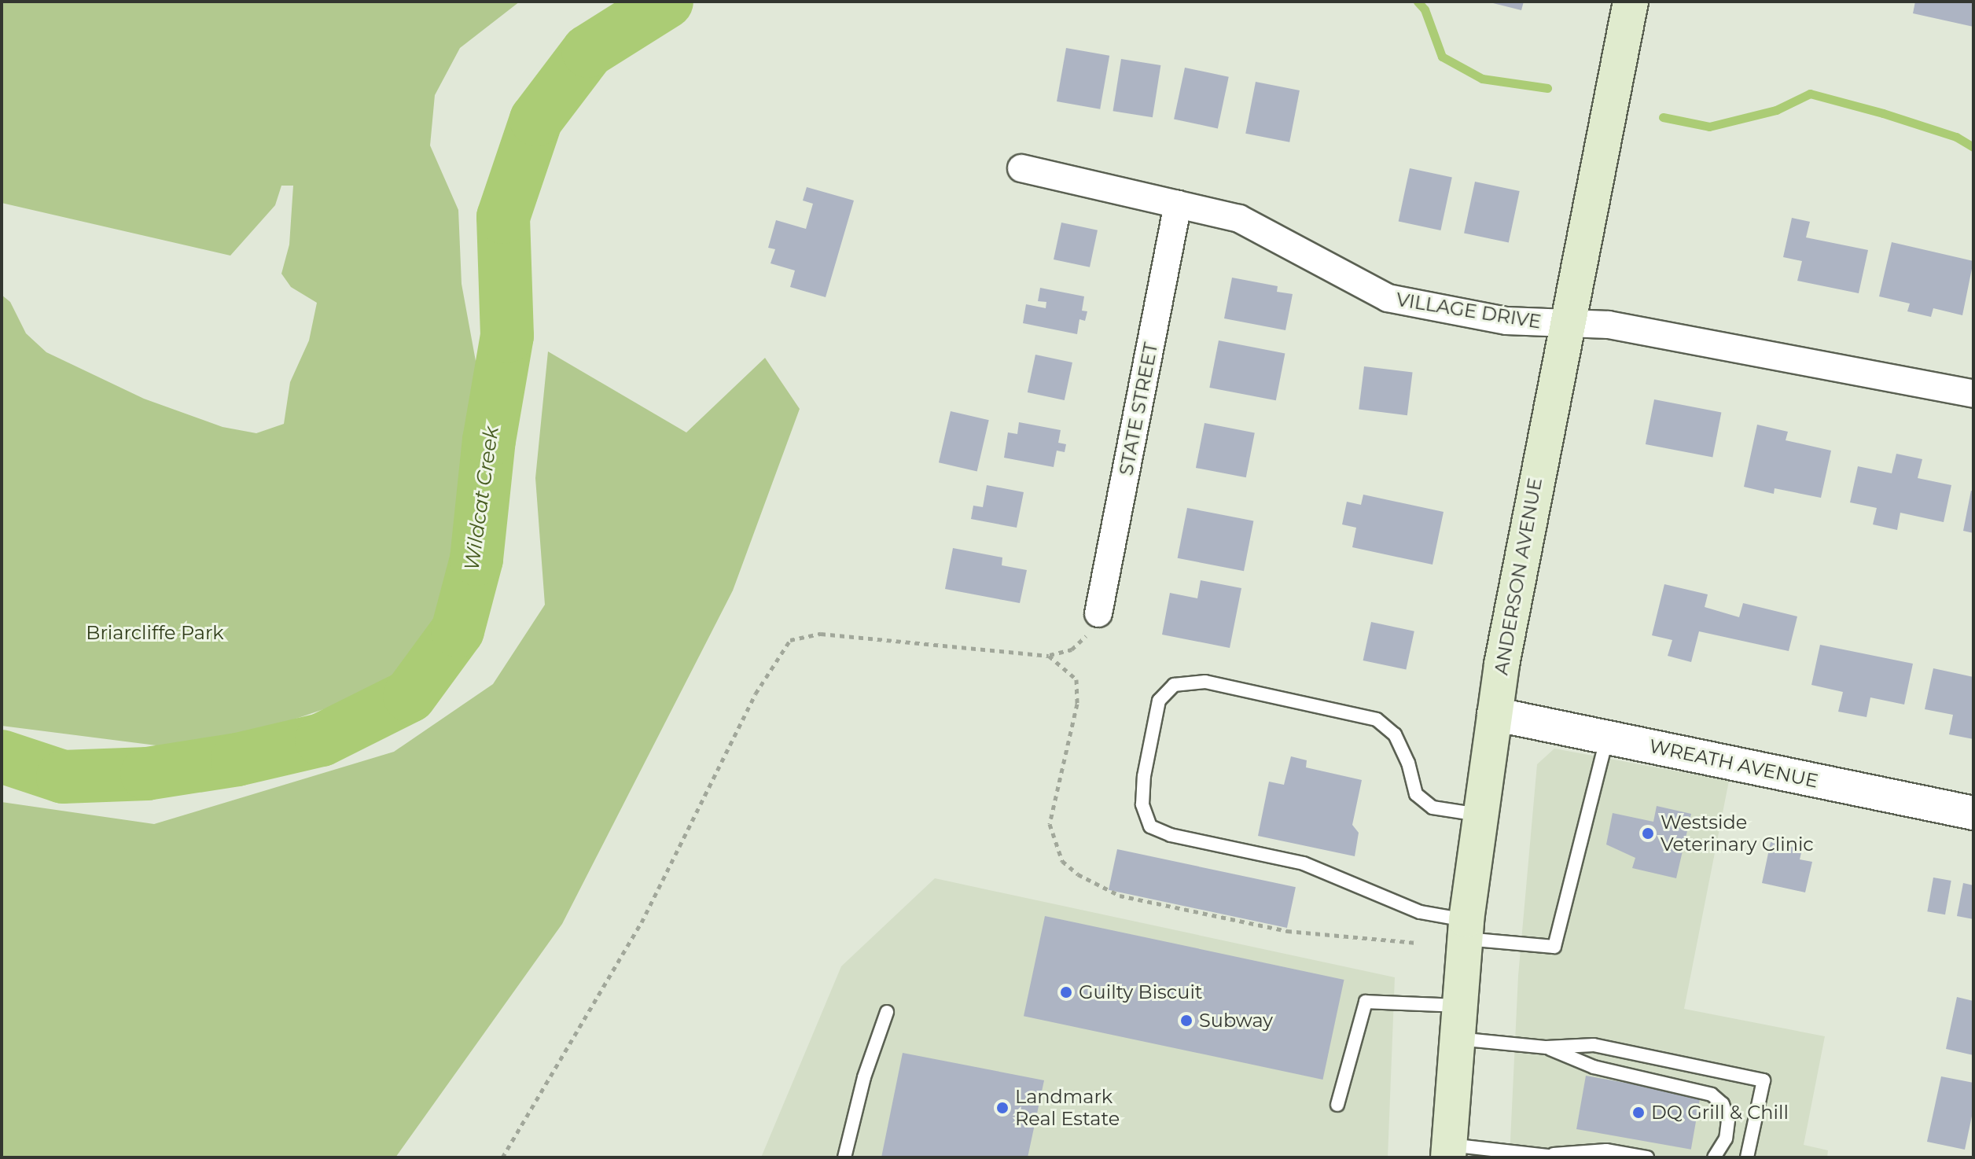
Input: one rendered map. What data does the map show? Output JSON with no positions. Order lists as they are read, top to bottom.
{
  "streets": {
    "main road": ["ANDERSON AVENUE"],
    "street": ["VILLAGE DRIVE", "STATE STREET", "WREATH AVENUE"]
  },
  "crossings": [
    ["VILLAGE DRIVE", "STATE STREET"],
    ["VILLAGE DRIVE", "ANDERSON AVENUE"],
    ["ANDERSON AVENUE", "WREATH AVENUE"]
  ],
  "water": ["Wildcat Creek"],
  "parks": ["Briarcliffe Park"],
  "places": [
    "Westside Veterinary Clinic",
    "Guilty Biscuit",
    "Subway",
    "Landmark Real Estate",
    "DQ Grill & Chill"
  ]
}
